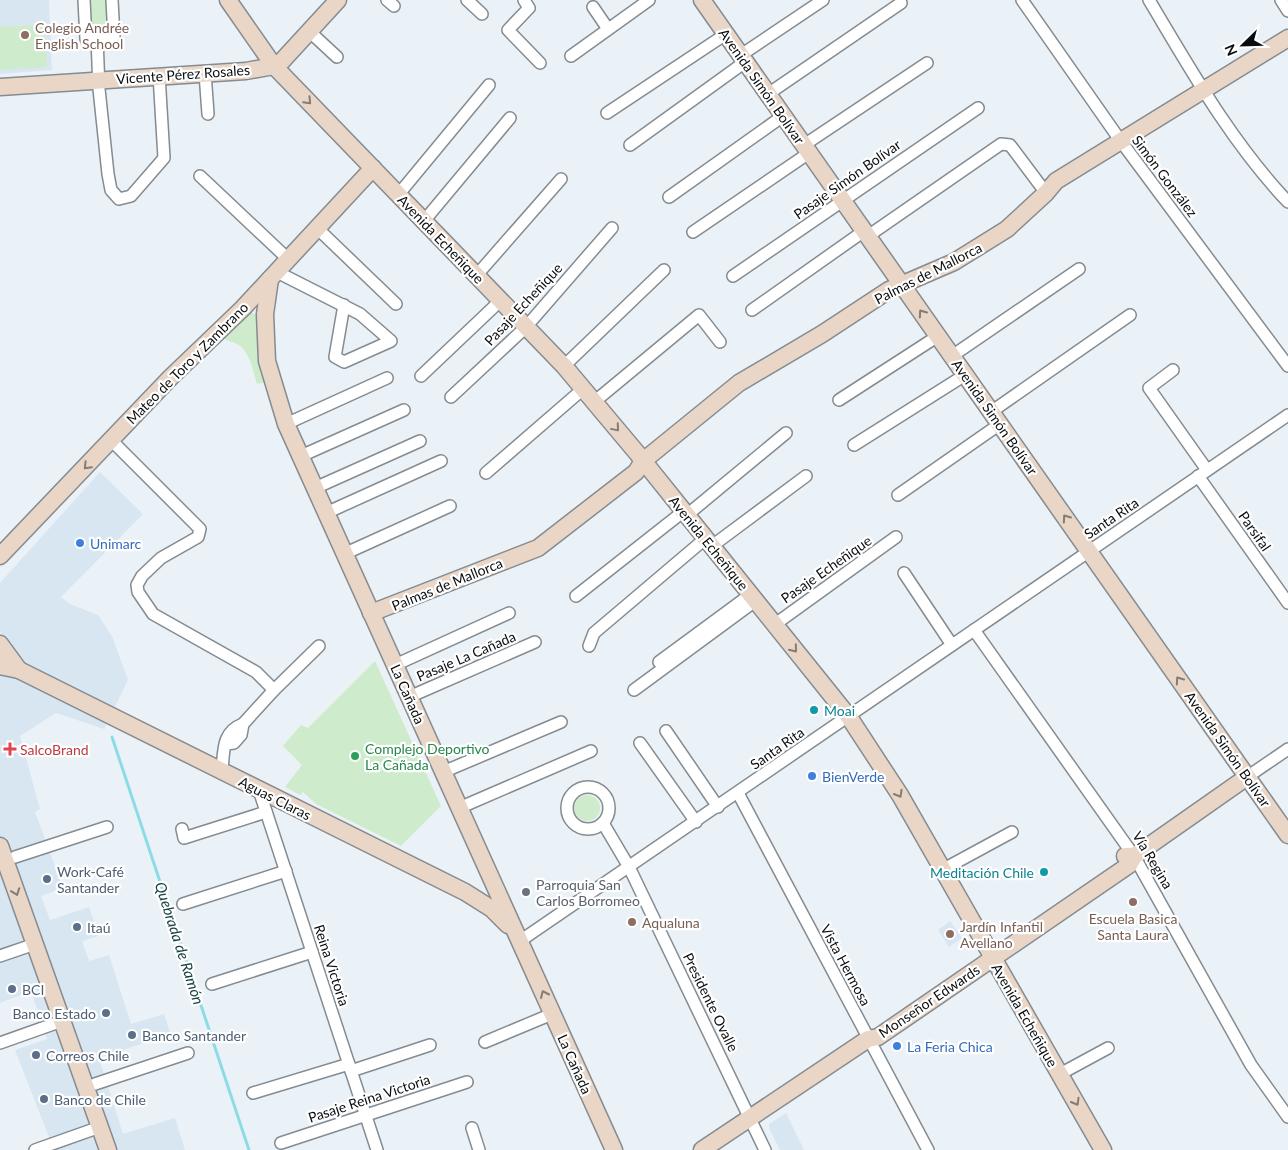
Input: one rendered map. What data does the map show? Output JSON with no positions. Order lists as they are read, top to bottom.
{
  "streets": {
    "street": [
      "Vicente Pérez Rosales",
      "Avenida Simón Bolívar",
      "Simón González",
      "Pasaje Simón Bolívar",
      "Avenida Echeñique",
      "Palmas de Mallorca",
      "Pasaje Echeñique",
      "Mateo de Toro y Zambrano",
      "Santa Rita",
      "Parsifal",
      "Pasaje La Cañada",
      "La Cañada",
      "Aguas Claras",
      "Vía Regina",
      "Reina Victoria",
      "Vista Hermosa",
      "Monseñor Edwards",
      "Presidente Ovalle",
      "Pasaje Reina Victoria"
    ]
  },
  "crossings": [
    ["Vicente Pérez Rosales", "Avenida Echeñique"],
    ["Avenida Simón Bolívar", "Pasaje Simón Bolívar"],
    ["Avenida Simón Bolívar", "Palmas de Mallorca"],
    ["Avenida Simón Bolívar", "Santa Rita"],
    ["Avenida Simón Bolívar", "Monseñor Edwards"],
    ["Simón González", "Palmas de Mallorca"],
    ["Avenida Echeñique", "Palmas de Mallorca"],
    ["Avenida Echeñique", "Pasaje Echeñique"],
    ["Avenida Echeñique", "Mateo de Toro y Zambrano"],
    ["Avenida Echeñique", "Santa Rita"],
    ["Avenida Echeñique", "Monseñor Edwards"],
    ["Palmas de Mallorca", "La Cañada"],
    ["Mateo de Toro y Zambrano", "La Cañada"],
    ["Santa Rita", "Parsifal"],
    ["Santa Rita", "La Cañada"],
    ["Santa Rita", "Aguas Claras"],
    ["Santa Rita", "Vía Regina"],
    ["Santa Rita", "Vista Hermosa"],
    ["Santa Rita", "Presidente Ovalle"],
    ["Pasaje La Cañada", "La Cañada"],
    ["La Cañada", "Aguas Claras"],
    ["Aguas Claras", "Reina Victoria"],
    ["Vía Regina", "Monseñor Edwards"],
    ["Reina Victoria", "Pasaje Reina Victoria"],
    ["Vista Hermosa", "Monseñor Edwards"],
    ["Monseñor Edwards", "Presidente Ovalle"]
  ],
  "one_way": ["Avenida Simón Bolívar"],
  "water": ["Quebrada de Ramón"],
  "places": {
    "other": [
      "Colegio Andrée English School",
      "Unimarc",
      "Moai",
      "Complejo Deportivo La Cañada",
      "BienVerde",
      "Meditación Chile",
      "Work-Café Santander",
      "Parroquia San Carlos Borromeo",
      "Escuela Basica Santa Laura",
      "Aqualuna",
      "Itaú",
      "Jardín Infantil Avellano",
      "BCI",
      "Banco Estado",
      "Banco Santander",
      "La Feria Chica",
      "Correos Chile",
      "Banco de Chile"
    ],
    "health": ["SalcoBrand"]
  },
  "north": "bottom left"
}
